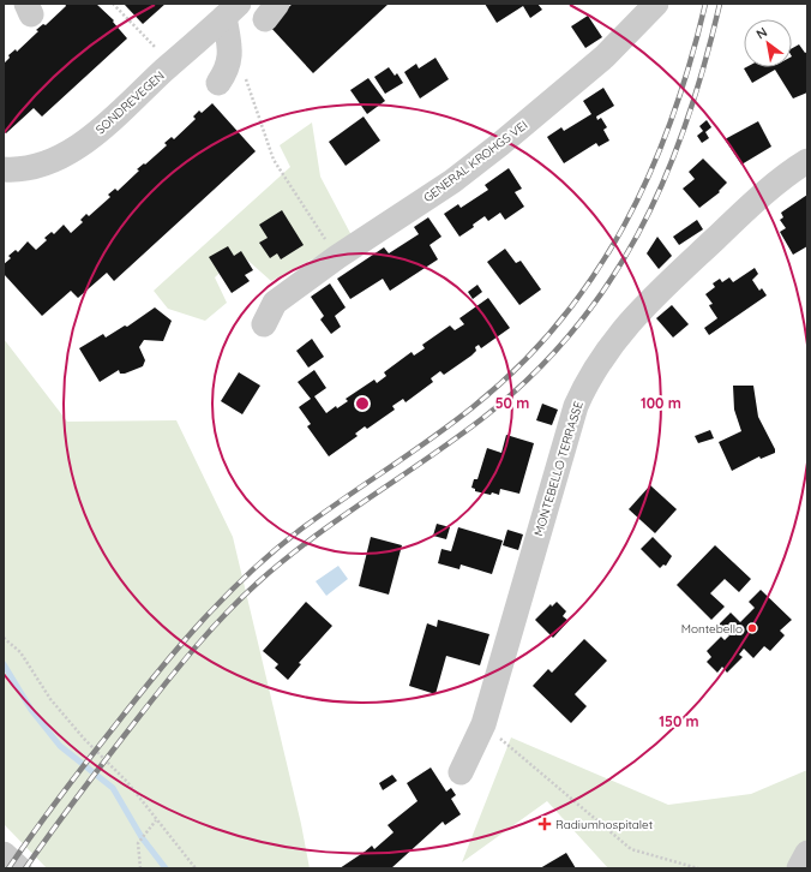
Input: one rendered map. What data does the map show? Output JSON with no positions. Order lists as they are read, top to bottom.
{
  "streets": {
    "street": ["SONDREVEGEN", "GENERAL KROHGS VEI", "MONTEBELLO TERRASSE"]
  },
  "places": {
    "other": ["Montebello"],
    "health": ["Radiumhospitalet"]
  },
  "north": "top left",
  "rings": ["50 m", "100 m", "150 m"]
}
